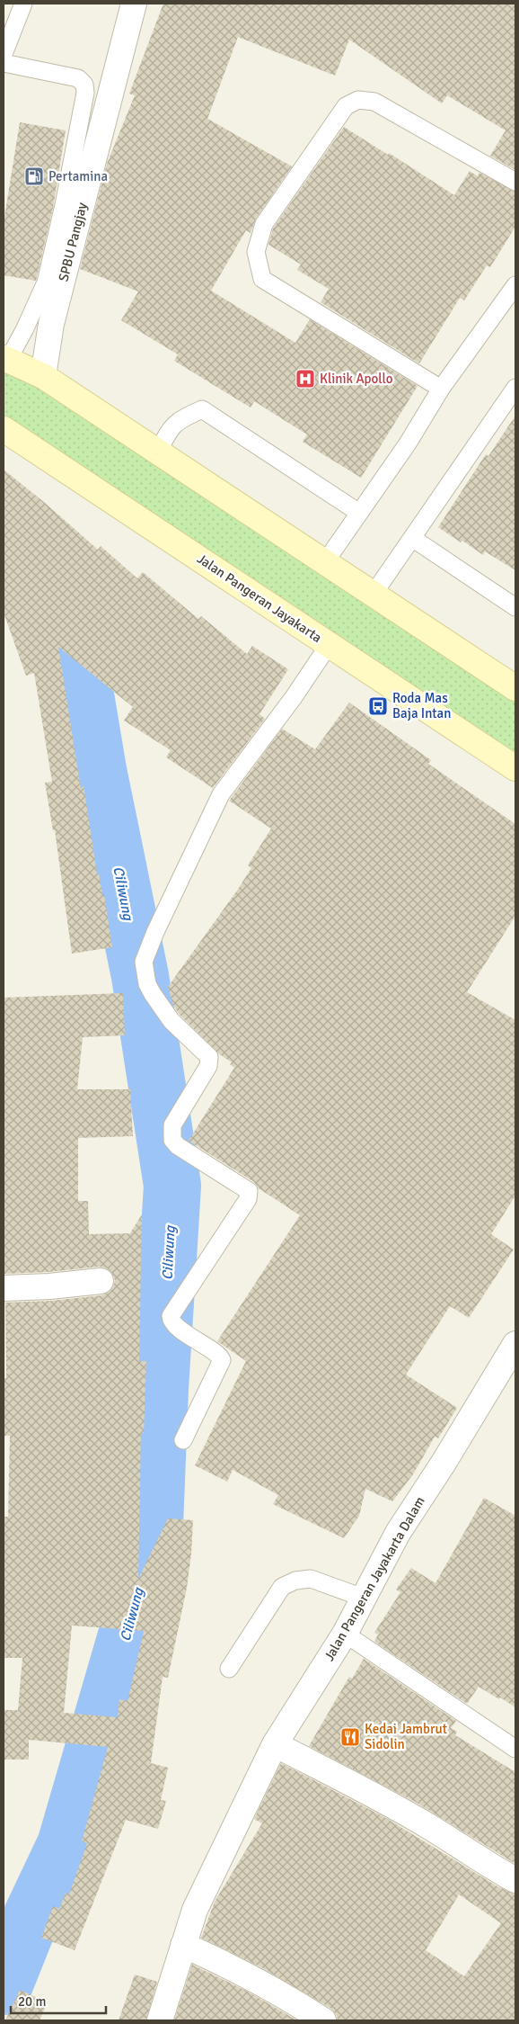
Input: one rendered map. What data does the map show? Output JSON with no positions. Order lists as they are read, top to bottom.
{
  "streets": {
    "main road": ["Jalan Pangeran Jayakarta"],
    "street": ["SPBU Pangjay", "Jalan Pangeran Jayakarta Dalam"]
  },
  "water": ["Ciliwung"],
  "places": {
    "fuel station": ["Pertamina"],
    "hospital": ["Klinik Apollo"],
    "bus stop": ["Roda Mas Baja Intan"],
    "restaurant": ["Kedai Jambrut Sidolin"]
  },
  "scale_bar": "20 m"
}
